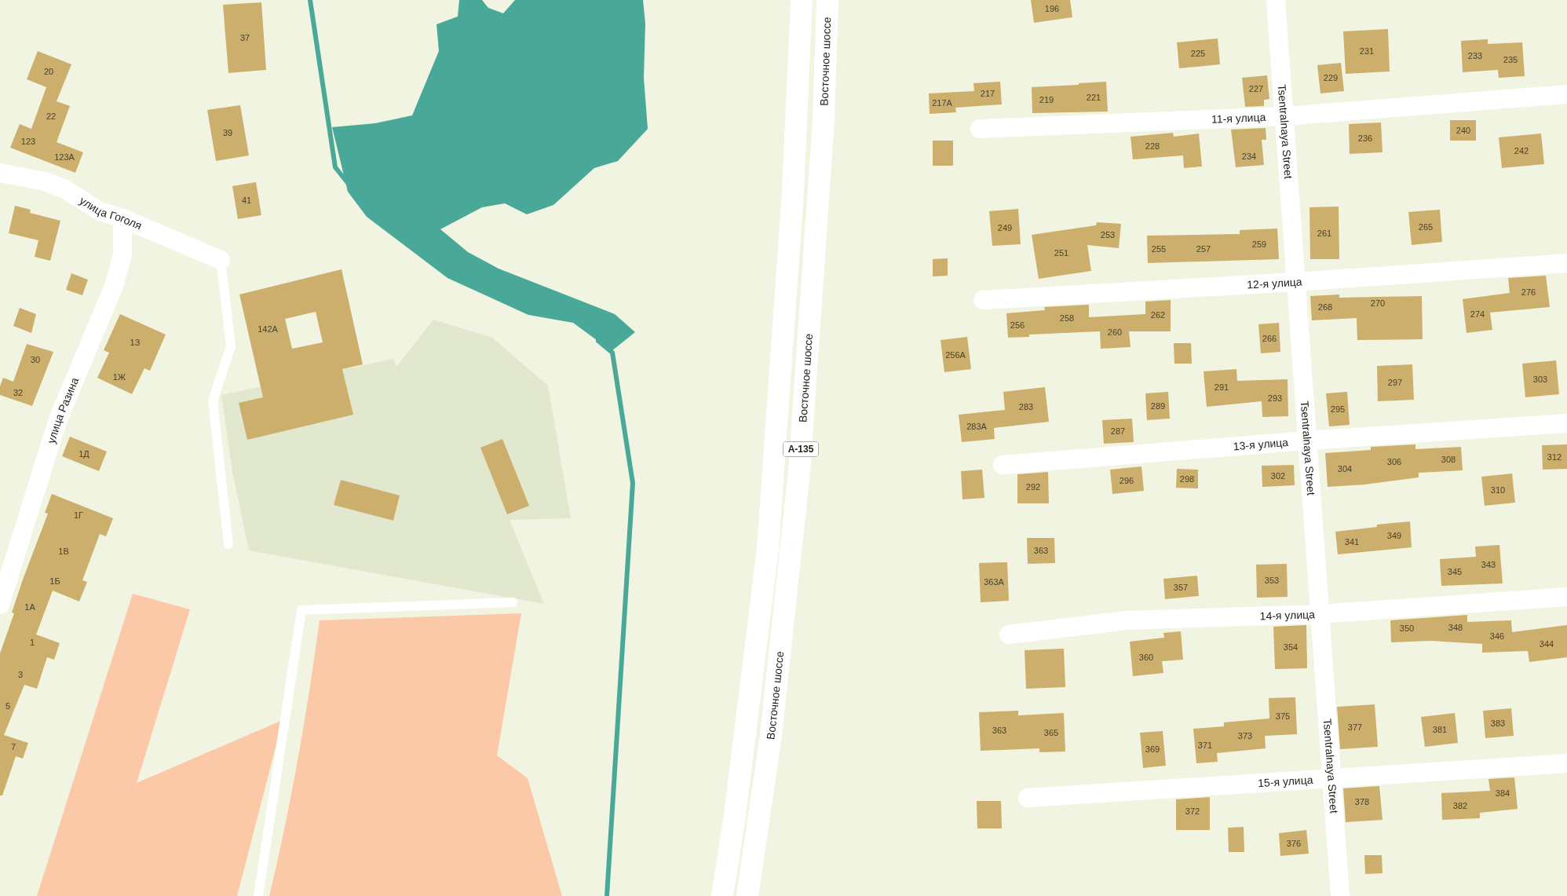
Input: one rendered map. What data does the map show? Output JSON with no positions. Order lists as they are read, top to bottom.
{
  "streets": {
    "highway": ["Восточное шоссе", "А-135"],
    "street": [
      "11-я улица",
      "Tsentralnaya Street",
      "улица Гоголя",
      "12-я улица",
      "улица Разина",
      "13-я улица",
      "14-я улица",
      "15-я улица"
    ]
  },
  "crossings": [
    ["11-я улица", "Tsentralnaya Street"],
    ["Tsentralnaya Street", "12-я улица"],
    ["Tsentralnaya Street", "13-я улица"],
    ["Tsentralnaya Street", "14-я улица"],
    ["Tsentralnaya Street", "15-я улица"],
    ["улица Гоголя", "улица Разина"]
  ],
  "house_numbers": [
    "196",
    "37",
    "231",
    "225",
    "233",
    "235",
    "20",
    "229",
    "227",
    "217",
    "221",
    "219",
    "217А",
    "22",
    "240",
    "39",
    "236",
    "123",
    "228",
    "242",
    "234",
    "123А",
    "41",
    "265",
    "249",
    "261",
    "253",
    "259",
    "255",
    "257",
    "251",
    "276",
    "270",
    "268",
    "274",
    "262",
    "258",
    "256",
    "142А",
    "260",
    "266",
    "1З",
    "256А",
    "30",
    "1Ж",
    "303",
    "297",
    "291",
    "32",
    "293",
    "289",
    "283",
    "295",
    "283А",
    "287",
    "1Д",
    "312",
    "308",
    "306",
    "304",
    "302",
    "298",
    "296",
    "292",
    "310",
    "1Г",
    "349",
    "341",
    "363",
    "1В",
    "343",
    "345",
    "353",
    "1Б",
    "363А",
    "357",
    "1А",
    "348",
    "350",
    "346",
    "1",
    "344",
    "354",
    "360",
    "3",
    "5",
    "375",
    "383",
    "377",
    "381",
    "363",
    "365",
    "373",
    "371",
    "7",
    "369",
    "384",
    "378",
    "382",
    "372",
    "376"
  ]
}
